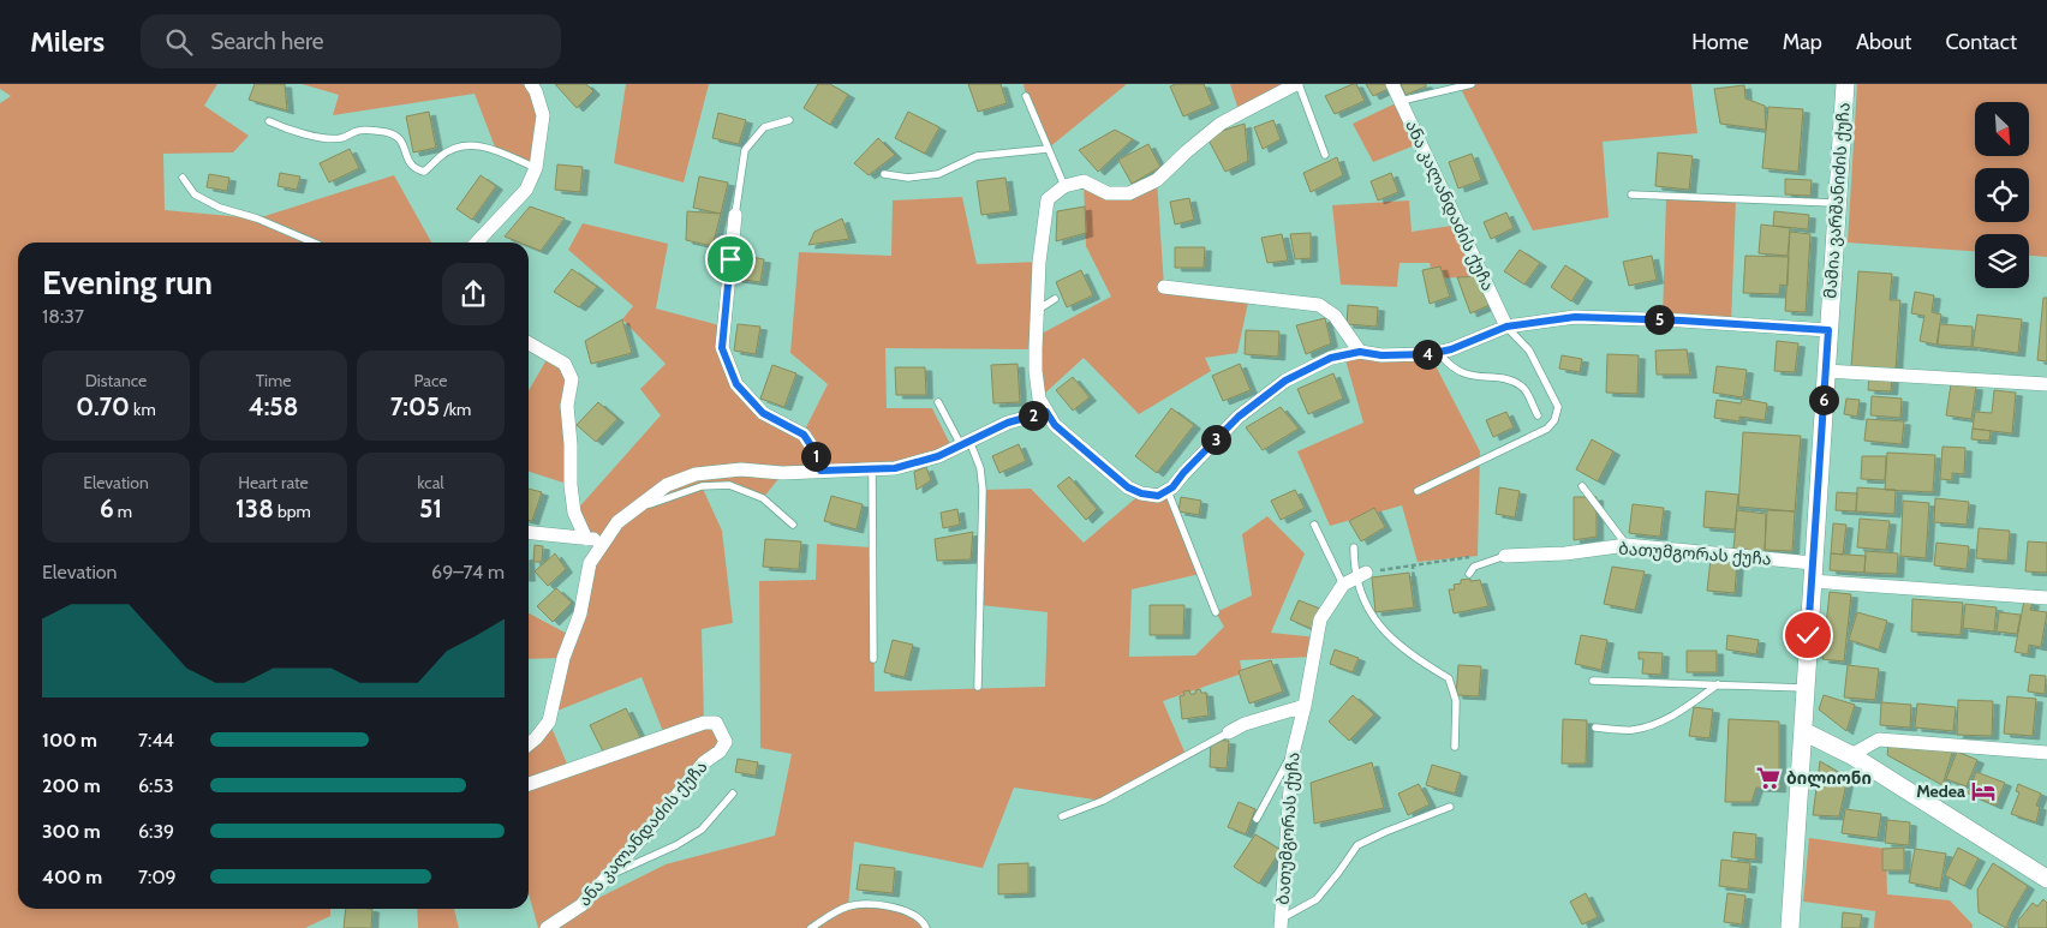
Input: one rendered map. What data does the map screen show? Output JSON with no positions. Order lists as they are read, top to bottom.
{
  "streets": {
    "street": ["მამია ვარშანიძის ქუჩა", "ანა კალანდაძის ქუჩა", "ბათუმგორას ქუჩა"]
  },
  "crossings": [
    ["მამია ვარშანიძის ქუჩა", "ბათუმგორას ქუჩა"]
  ],
  "places": {
    "supermarket": ["ბილიონი"],
    "hotel": ["Medea"]
  },
  "north": "bottom right",
  "page": {
    "header": "Milers",
    "search": "Search here",
    "nav": [
      "Home",
      "Map",
      "About",
      "Contact"
    ],
    "heading": ["Evening run", "18:37"],
    "pins": [
      "5",
      "4",
      "6",
      "2",
      "3",
      "1"
    ],
    "stats": [
      ["Distance", "0.70 km"],
      ["Time", "4:58"],
      ["Pace", "7:05 /km"],
      ["Elevation", "6 m"],
      ["Heart rate", "138 bpm"],
      ["kcal", "51"]
    ],
    "chart": ["Elevation", "69–74 m"],
    "list": [
      {
        "name": "100 m",
        "note": "7:44"
      },
      {
        "name": "200 m",
        "note": "6:53"
      },
      {
        "name": "300 m",
        "note": "6:39"
      },
      {
        "name": "400 m",
        "note": "7:09"
      }
    ]
  }
}
